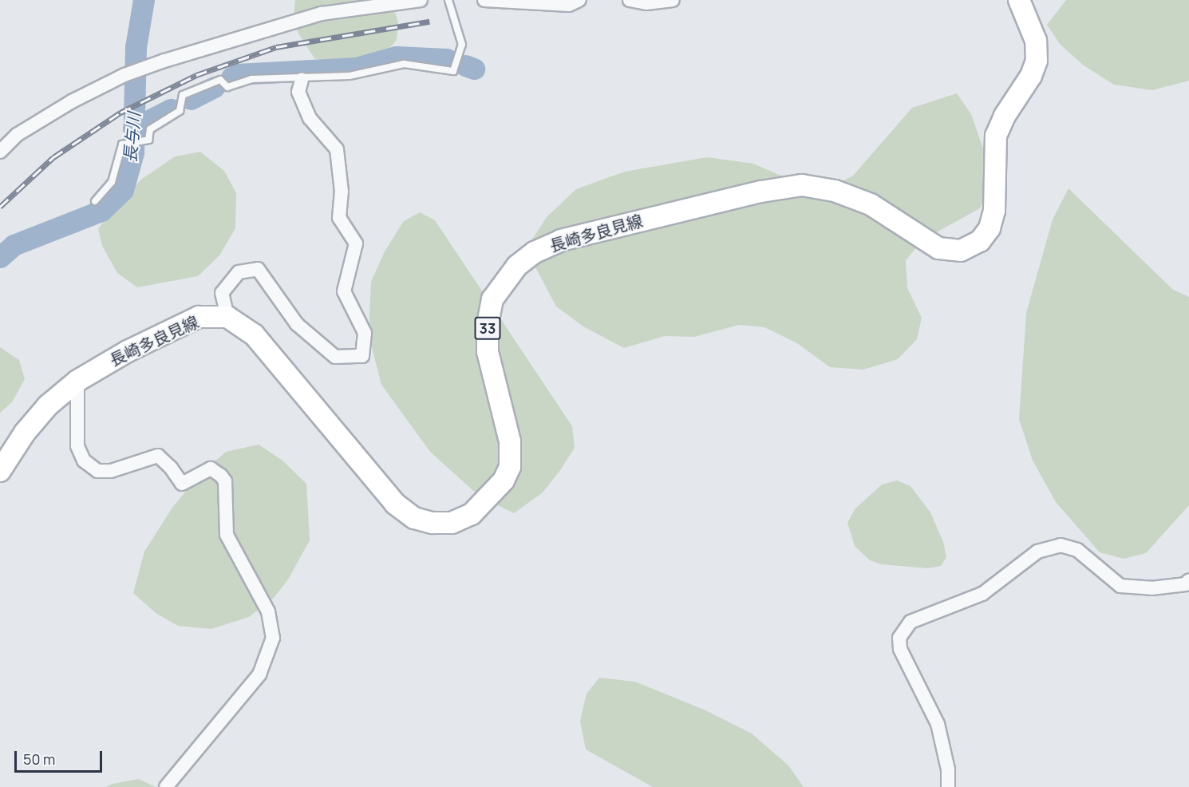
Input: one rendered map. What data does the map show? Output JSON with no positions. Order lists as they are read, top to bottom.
{
  "streets": {
    "main road": ["長崎多良見線", "33"]
  },
  "water": ["長与川"],
  "scale_bar": "50 m"
}
